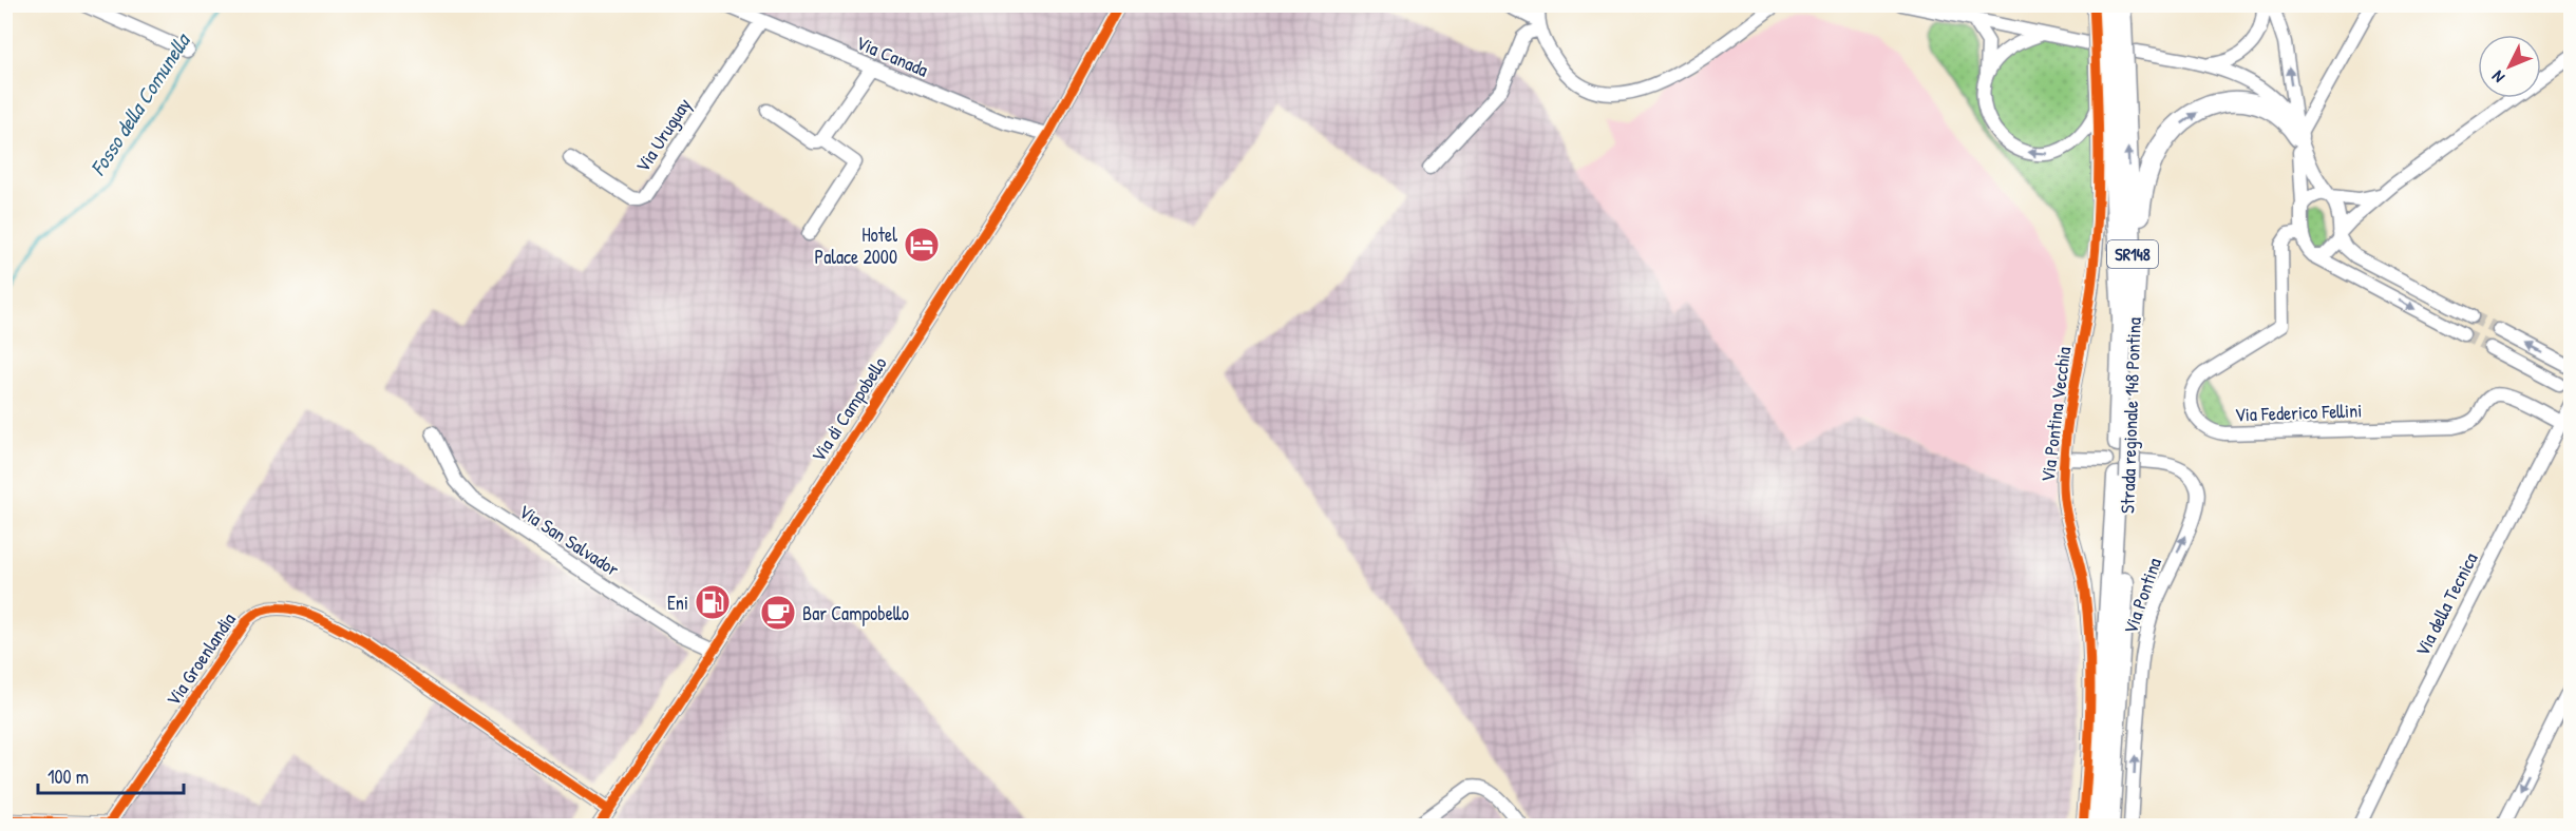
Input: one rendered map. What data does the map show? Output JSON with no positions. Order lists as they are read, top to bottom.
{
  "streets": {
    "highway": ["SR148", "Strada regionale 148 Pontina"],
    "street": [
      "Via Canada",
      "Via Uruguay",
      "Via di Campobello",
      "Via Federico Fellini",
      "Via Pontina Vecchia",
      "Via San Salvador",
      "Via Pontina",
      "Via della Tecnica",
      "Via Groenlandia"
    ]
  },
  "crossings": [
    ["Via Canada", "Via Uruguay"],
    ["Via Canada", "Via di Campobello"],
    ["Via di Campobello", "Via San Salvador"],
    ["Via di Campobello", "Via Groenlandia"],
    ["Via Federico Fellini", "Via della Tecnica"],
    ["Via Pontina Vecchia", "Strada regionale 148 Pontina"]
  ],
  "one_way": ["Via Pontina"],
  "water": ["Fosso della Comunella"],
  "places": {
    "hotel": ["Hotel Palace 2000"],
    "fuel station": ["Eni"],
    "cafe": ["Bar Campobello"]
  },
  "scale_bar": "100 m",
  "north": "bottom left"
}
